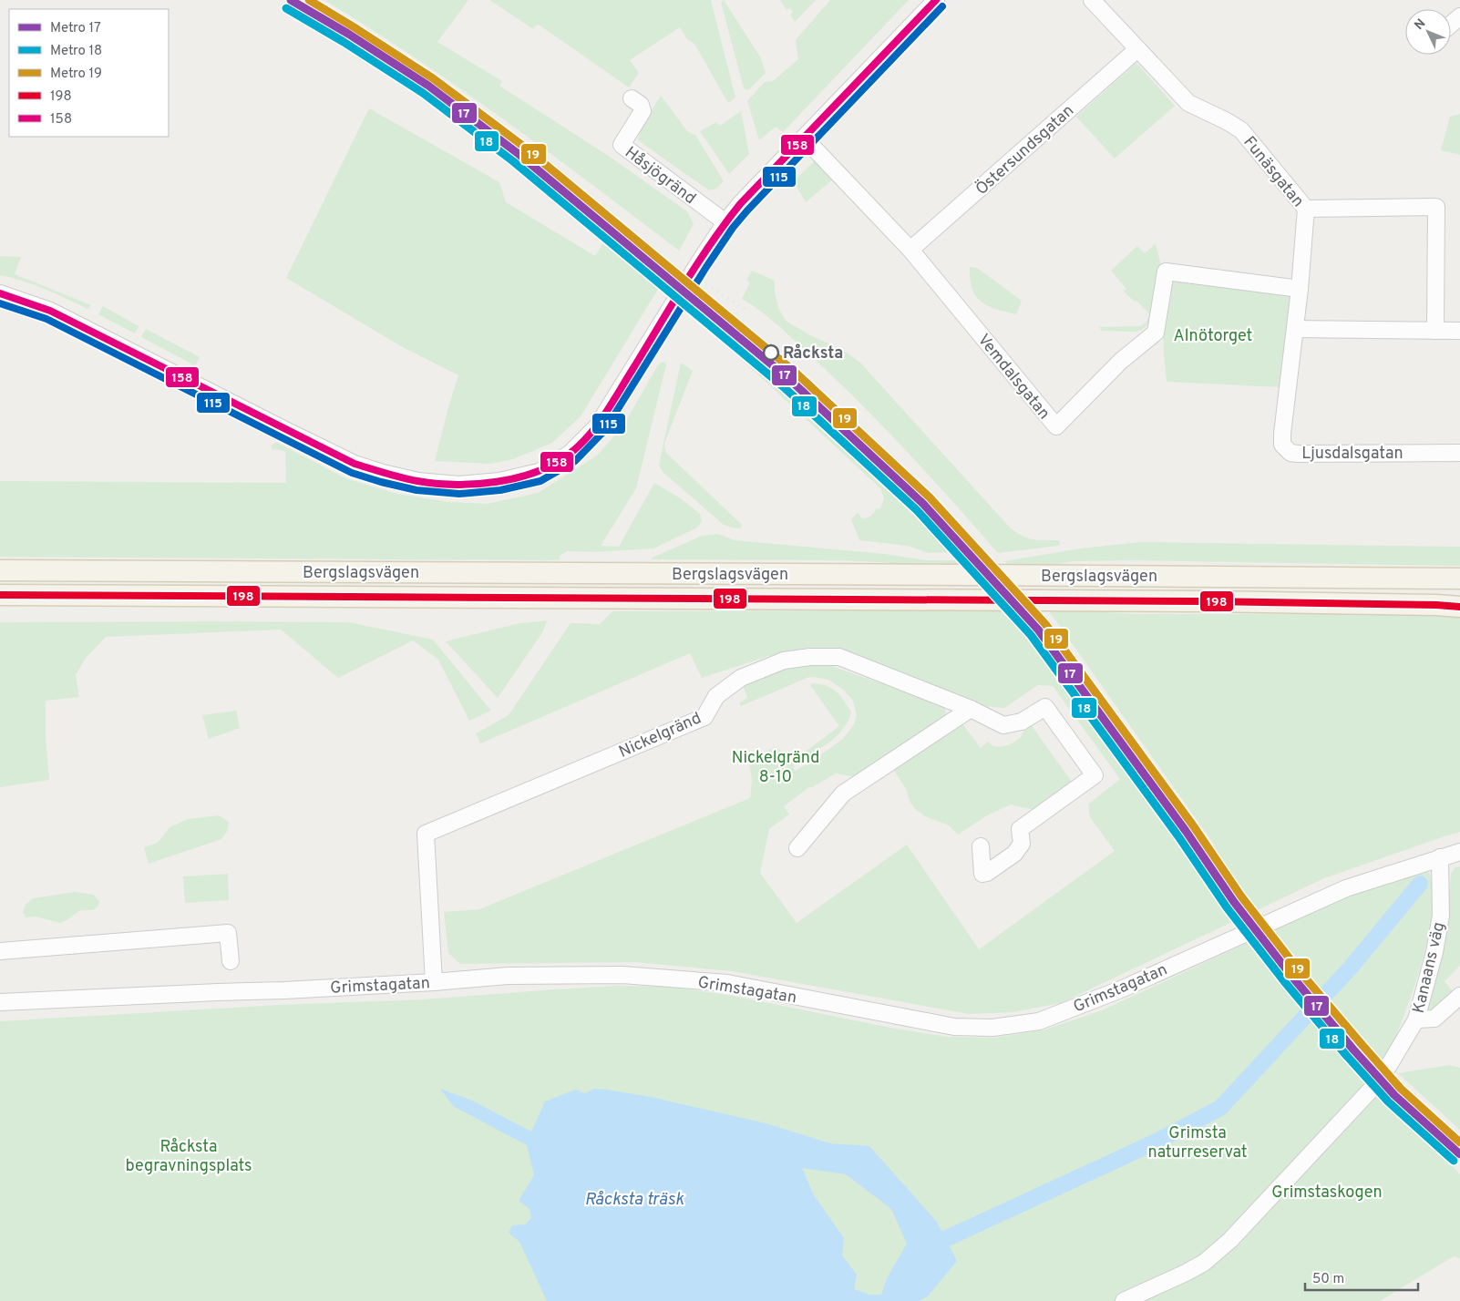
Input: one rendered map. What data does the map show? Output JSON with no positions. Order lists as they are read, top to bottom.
{
  "streets": {
    "main road": ["Bergslagsvägen"],
    "street": [
      "Östersundsgatan",
      "Funäsgatan",
      "Håsjögränd",
      "Vemdalsgatan",
      "Ljusdalsgatan",
      "Nickelgränd",
      "Kanaans väg",
      "Grimstagatan"
    ]
  },
  "crossings": [
    ["Östersundsgatan", "Funäsgatan"],
    ["Östersundsgatan", "Vemdalsgatan"],
    ["Funäsgatan", "Vemdalsgatan"],
    ["Funäsgatan", "Ljusdalsgatan"],
    ["Nickelgränd", "Grimstagatan"],
    ["Kanaans väg", "Grimstagatan"]
  ],
  "water": ["Råcksta träsk"],
  "parks": [
    "Alnötorget",
    "Nickelgränd 8-10",
    "Grimsta naturreservat",
    "Råcksta begravningsplats",
    "Grimstaskogen"
  ],
  "places": ["Råcksta"],
  "lines": [
    "metro line 17",
    "metro line 19",
    "transit line 158",
    "transit line 115",
    "metro line 18",
    "transit line 198"
  ],
  "legend": [
    "Metro 17",
    "Metro 18",
    "Metro 19",
    "198",
    "158"
  ],
  "scale_bar": "50 m",
  "north": "top left"
}
